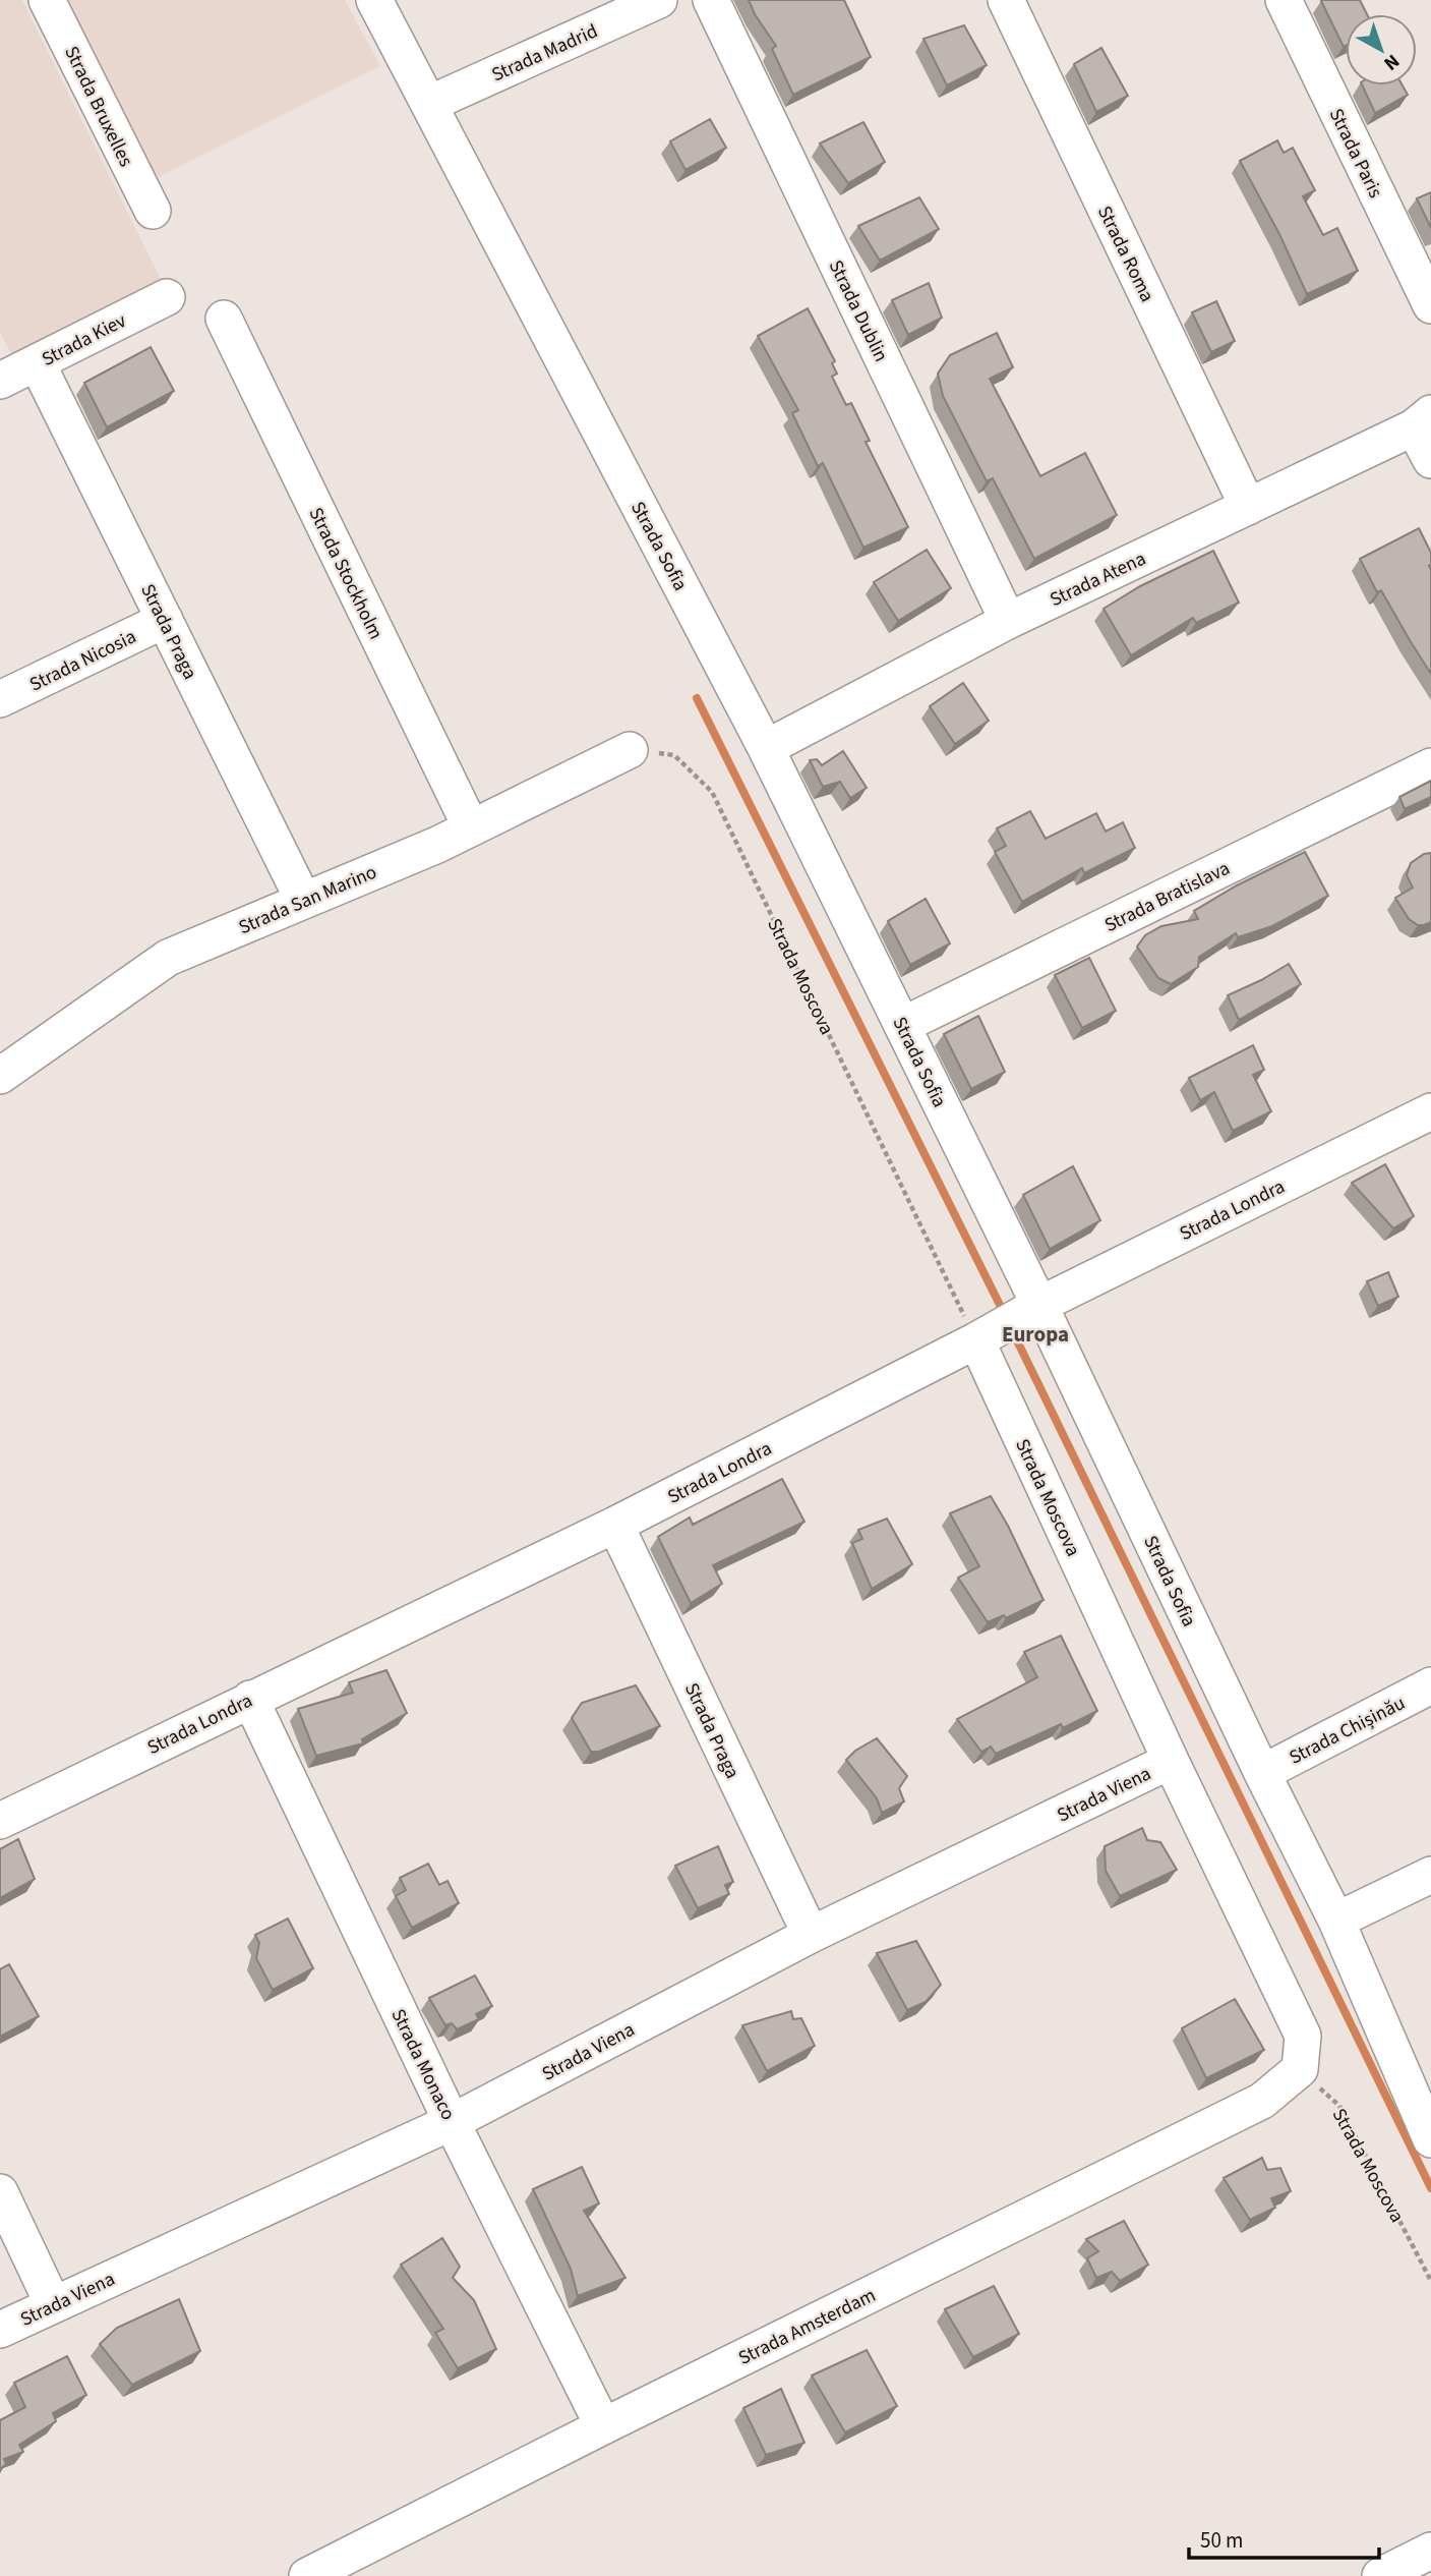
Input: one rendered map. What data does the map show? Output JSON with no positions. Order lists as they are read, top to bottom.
{
  "streets": {
    "street": [
      "Strada Madrid",
      "Strada Bruxelles",
      "Strada Paris",
      "Strada Roma",
      "Strada Dublin",
      "Strada Kiev",
      "Strada Sofia",
      "Strada Stockholm",
      "Strada Atena",
      "Strada Praga",
      "Strada Nicosia",
      "Strada Bratislava",
      "Strada San Marino",
      "Strada Moscova",
      "Strada Londra",
      "Strada Chișinău",
      "Strada Viena",
      "Strada Monaco",
      "Strada Amsterdam"
    ]
  },
  "crossings": [
    ["Strada Madrid", "Strada Sofia"],
    ["Strada Roma", "Strada Atena"],
    ["Strada Dublin", "Strada Atena"],
    ["Strada Kiev", "Strada Praga"],
    ["Strada Sofia", "Strada Atena"],
    ["Strada Sofia", "Strada Bratislava"],
    ["Strada Sofia", "Strada Moscova"],
    ["Strada Sofia", "Strada Londra"],
    ["Strada Sofia", "Strada Chișinău"],
    ["Strada Stockholm", "Strada San Marino"],
    ["Strada Praga", "Strada Nicosia"],
    ["Strada Praga", "Strada San Marino"],
    ["Strada Praga", "Strada Londra"],
    ["Strada Praga", "Strada Viena"],
    ["Strada San Marino", "Strada Moscova"],
    ["Strada Moscova", "Strada Londra"],
    ["Strada Moscova", "Strada Viena"],
    ["Strada Moscova", "Strada Amsterdam"],
    ["Strada Londra", "Strada Monaco"],
    ["Strada Viena", "Strada Monaco"],
    ["Strada Monaco", "Strada Amsterdam"]
  ],
  "districts": ["Europa"],
  "scale_bar": "50 m",
  "north": "bottom right"
}
